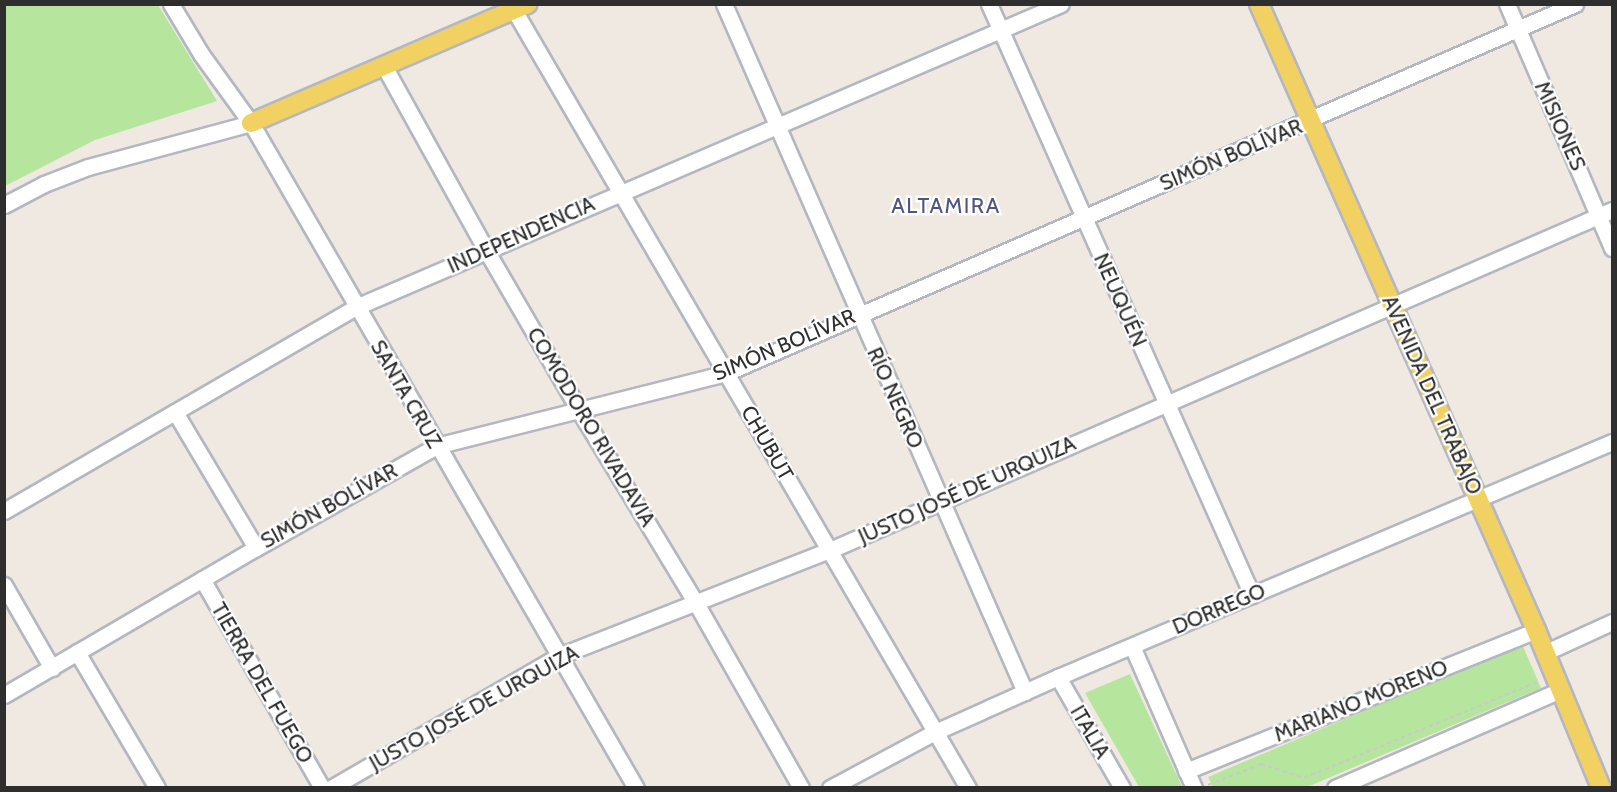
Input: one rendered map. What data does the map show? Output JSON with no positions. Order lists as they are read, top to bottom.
{
  "streets": {
    "main road": ["AVENIDA DEL TRABAJO"],
    "street": [
      "MISIONES",
      "SIMÓN BOLÍVAR",
      "INDEPENDENCIA",
      "NEUQUÉN",
      "SANTA CRUZ",
      "RÍO NEGRO",
      "COMODORO RIVADAVIA",
      "CHUBUT",
      "JUSTO JOSÉ DE URQUIZA",
      "DORREGO",
      "TIERRA DEL FUEGO",
      "MARIANO MORENO",
      "ITALIA"
    ]
  },
  "crossings": [
    ["MISIONES", "SIMÓN BOLÍVAR"],
    ["MISIONES", "JUSTO JOSÉ DE URQUIZA"],
    ["SIMÓN BOLÍVAR", "NEUQUÉN"],
    ["SIMÓN BOLÍVAR", "SANTA CRUZ"],
    ["SIMÓN BOLÍVAR", "AVENIDA DEL TRABAJO"],
    ["SIMÓN BOLÍVAR", "RÍO NEGRO"],
    ["SIMÓN BOLÍVAR", "COMODORO RIVADAVIA"],
    ["SIMÓN BOLÍVAR", "CHUBUT"],
    ["SIMÓN BOLÍVAR", "TIERRA DEL FUEGO"],
    ["INDEPENDENCIA", "NEUQUÉN"],
    ["INDEPENDENCIA", "SANTA CRUZ"],
    ["INDEPENDENCIA", "RÍO NEGRO"],
    ["INDEPENDENCIA", "COMODORO RIVADAVIA"],
    ["INDEPENDENCIA", "CHUBUT"],
    ["NEUQUÉN", "JUSTO JOSÉ DE URQUIZA"],
    ["NEUQUÉN", "DORREGO"],
    ["SANTA CRUZ", "JUSTO JOSÉ DE URQUIZA"],
    ["AVENIDA DEL TRABAJO", "JUSTO JOSÉ DE URQUIZA"],
    ["AVENIDA DEL TRABAJO", "DORREGO"],
    ["AVENIDA DEL TRABAJO", "MARIANO MORENO"],
    ["RÍO NEGRO", "JUSTO JOSÉ DE URQUIZA"],
    ["RÍO NEGRO", "DORREGO"],
    ["COMODORO RIVADAVIA", "JUSTO JOSÉ DE URQUIZA"],
    ["CHUBUT", "JUSTO JOSÉ DE URQUIZA"],
    ["CHUBUT", "DORREGO"],
    ["DORREGO", "ITALIA"]
  ],
  "districts": ["ALTAMIRA"]
}
